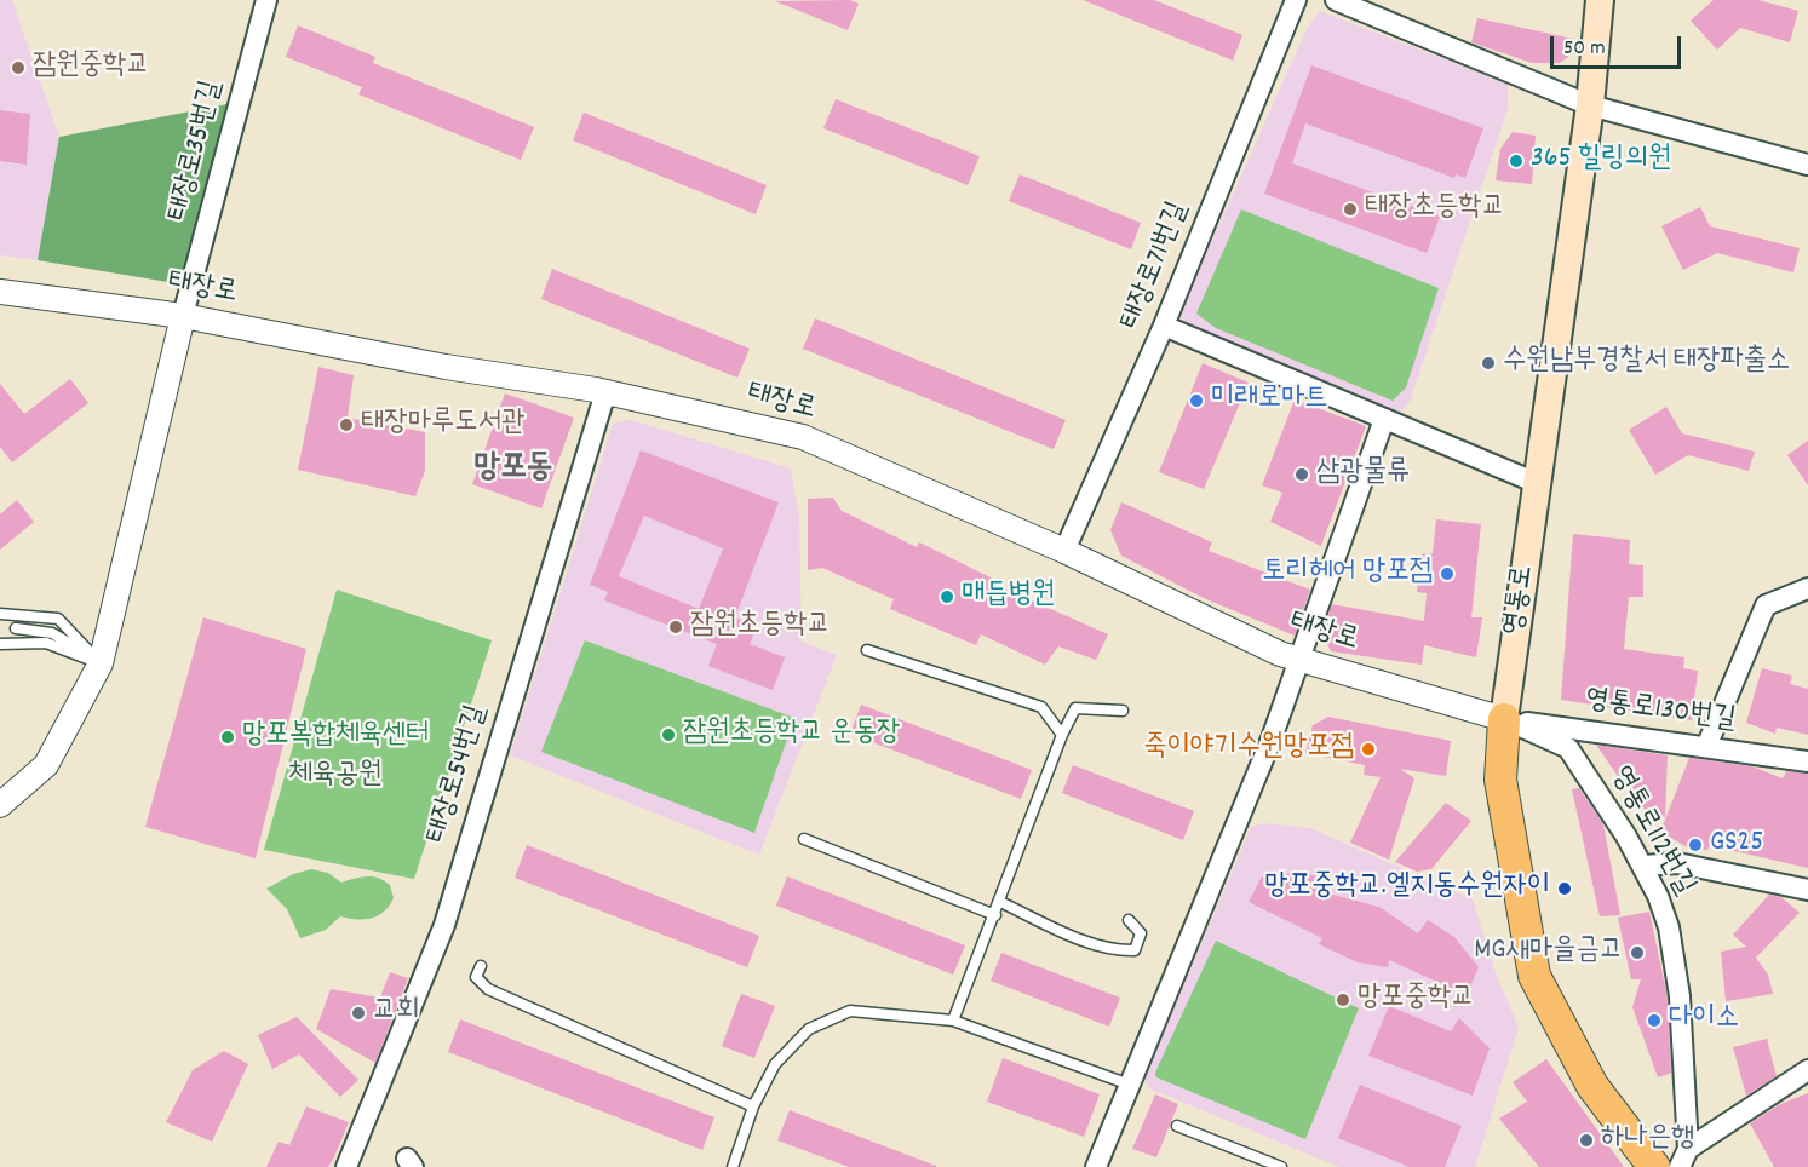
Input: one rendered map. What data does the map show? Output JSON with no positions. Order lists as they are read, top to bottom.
{
  "streets": {
    "main road": ["영통로"],
    "street": [
      "태장로35번길",
      "태장로71번길",
      "태장로",
      "영통로130번길",
      "태장로54번길",
      "영통로112번길"
    ]
  },
  "crossings": [
    ["태장로35번길", "태장로"],
    ["태장로71번길", "태장로"],
    ["태장로", "영통로"],
    ["태장로", "영통로130번길"],
    ["태장로", "태장로54번길"],
    ["태장로", "영통로112번길"],
    ["영통로", "영통로130번길"],
    ["영통로", "영통로112번길"],
    ["영통로130번길", "영통로112번길"]
  ],
  "districts": ["망포동"],
  "parks": ["체육공원"],
  "places": [
    "잠원중학교",
    "365 힐링의원",
    "태장초등학교",
    "수원남부경찰서 태장파출소",
    "미래로마트",
    "태장마루도서관",
    "삼광물류",
    "토리헤어 망포점",
    "매듭병원",
    "잠원초등학교",
    "잠원초등학교 운동장",
    "망포복합체육센터",
    "죽이야기수원망포점",
    "GS25",
    "망포중학교.엘지동수원자이",
    "MG새마을금고",
    "망포중학교",
    "교회",
    "다이소",
    "하나은행"
  ],
  "scale_bar": "50 m"
}
